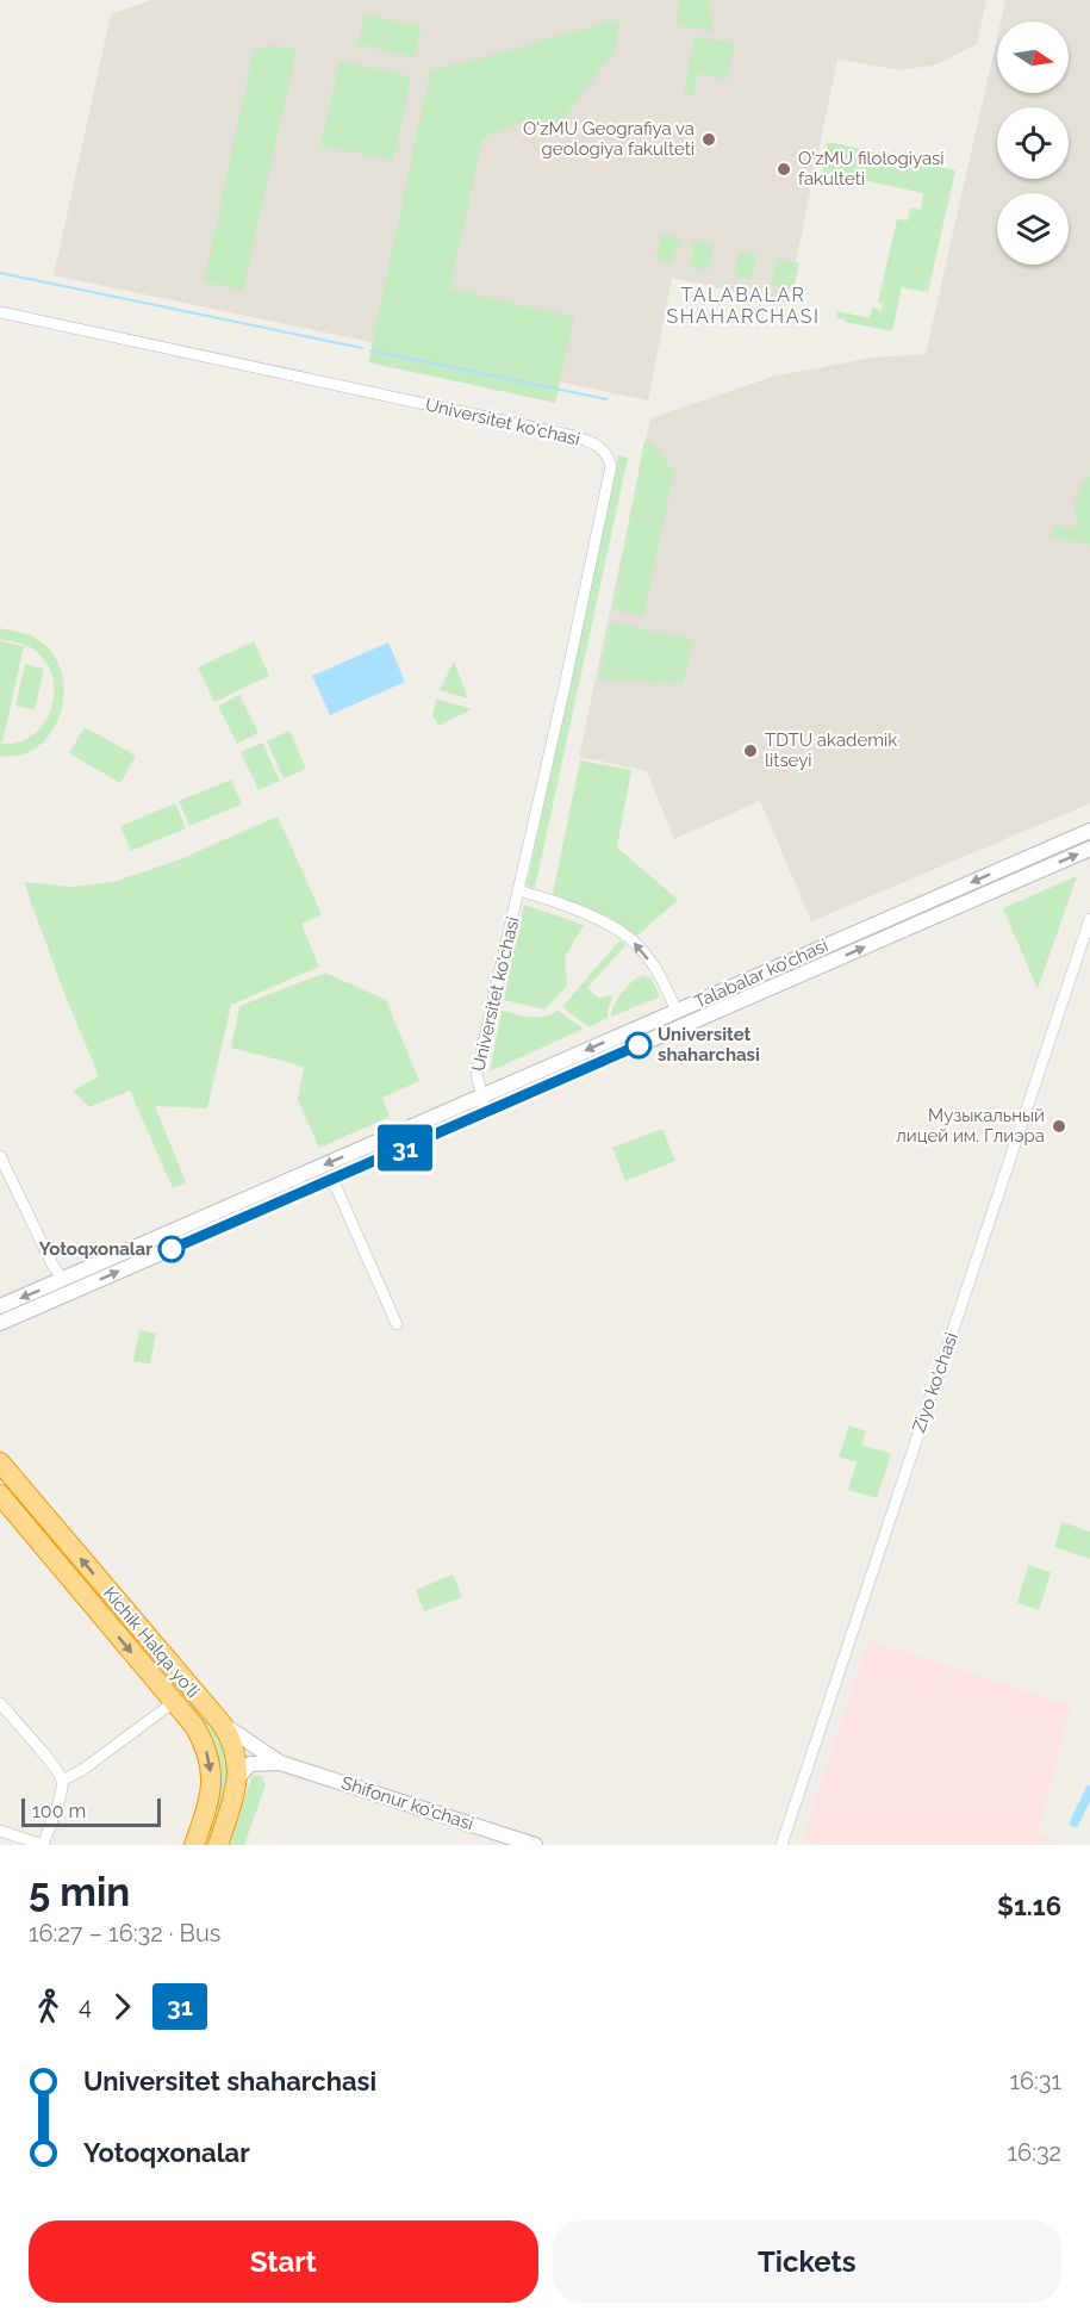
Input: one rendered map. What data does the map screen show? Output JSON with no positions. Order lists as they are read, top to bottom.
{
  "streets": {
    "highway": ["Kichik Halqa yo'li"],
    "main road": ["Talabalar ko'chasi", "Shifonur ko'chasi"],
    "street": ["Universitet ko'chasi", "Ziyo ko'chasi"]
  },
  "crossings": [
    ["Universitet ko'chasi", "Talabalar ko'chasi"],
    ["Kichik Halqa yo'li", "Shifonur ko'chasi"]
  ],
  "districts": ["TALABALAR SHAHARCHASI"],
  "places": [
    "O'zMU Geografiya va geologiya fakulteti",
    "O'zMU filologiyasi fakulteti",
    "TDTU akademik litseyi",
    "Universitet shaharchasi",
    "Музыкальный лицей им. Глиэра",
    "Yotoqxonalar"
  ],
  "lines": ["bus line 31"],
  "scale_bar": "100 m",
  "north": "right",
  "page": {
    "on_map": "31",
    "scale": "100 m",
    "heading": ["5 min", "16:27 – 16:32 · Bus", "$1.16"],
    "legs": ["4", "31"],
    "list": [
      {
        "name": "Universitet shaharchasi",
        "value": "16:31"
      },
      {
        "name": "Yotoqxonalar",
        "value": "16:32"
      }
    ],
    "buttons": ["Start", "Tickets"]
  }
}
